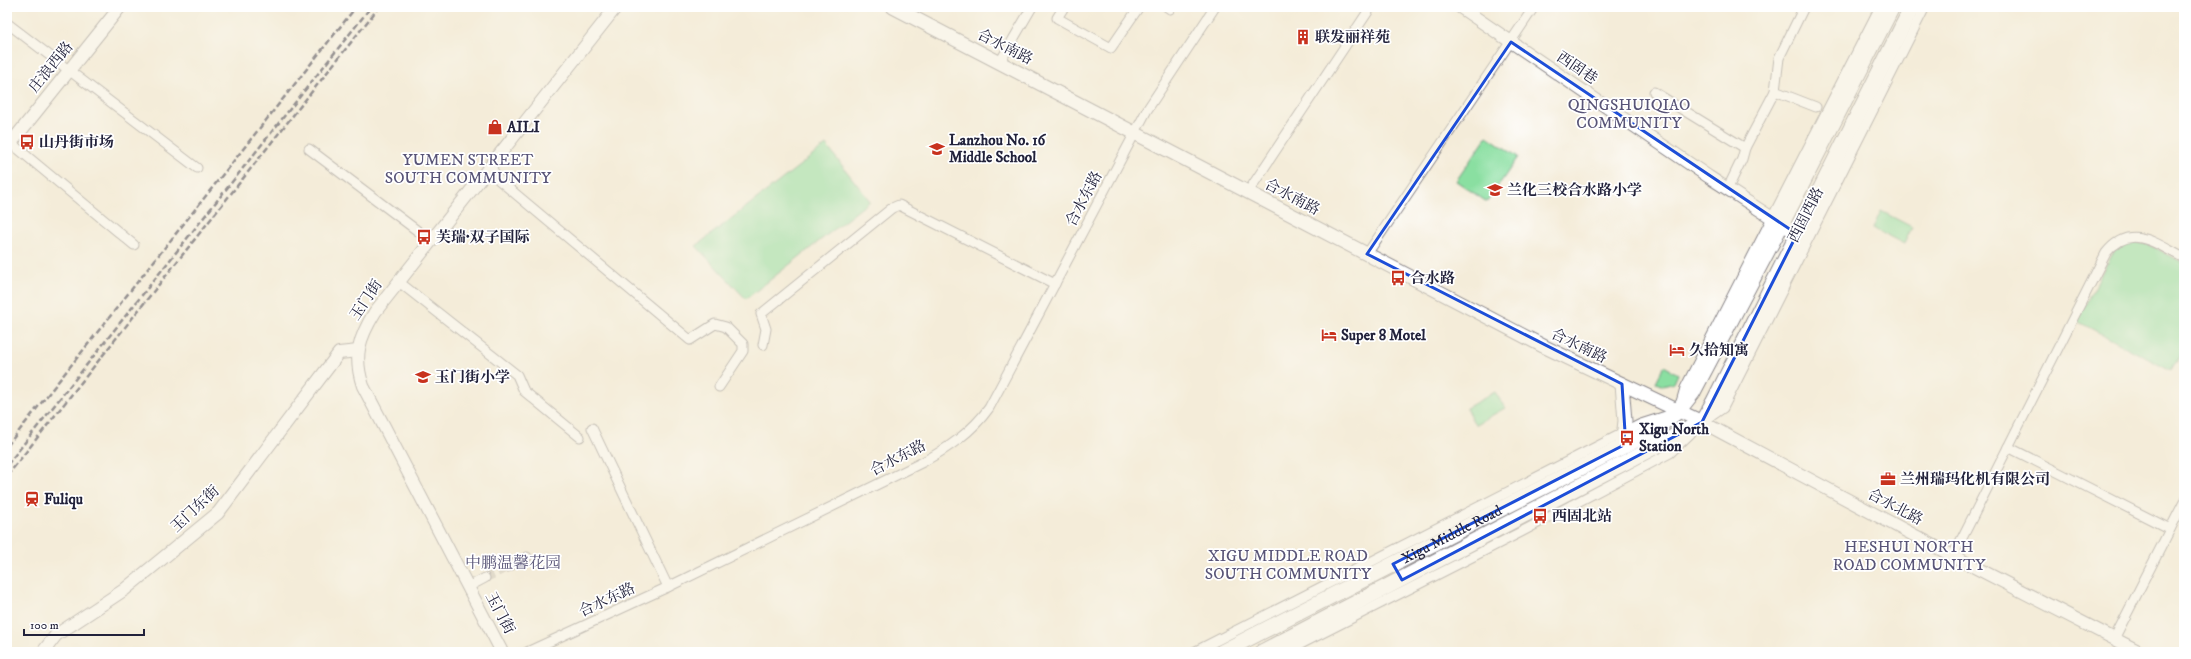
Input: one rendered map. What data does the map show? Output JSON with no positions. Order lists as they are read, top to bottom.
{
  "streets": {
    "main road": [
      "合水南路",
      "西固西路",
      "合水北路",
      "Xigu Middle Road"
    ],
    "street": [
      "庄浪西路",
      "西固巷",
      "合水东路",
      "玉门街",
      "玉门东街"
    ]
  },
  "crossings": [
    ["合水南路", "合水东路"],
    ["合水南路", "西固西路"],
    ["合水南路", "合水北路"],
    ["合水南路", "Xigu Middle Road"],
    ["西固巷", "西固西路"],
    ["西固西路", "合水北路"],
    ["西固西路", "Xigu Middle Road"],
    ["玉门街", "玉门东街"],
    ["合水北路", "Xigu Middle Road"]
  ],
  "districts": [
    "QINGSHUIQIAO COMMUNITY",
    "YUMEN STREET SOUTH COMMUNITY",
    "HESHUI NORTH ROAD COMMUNITY",
    "XIGU MIDDLE ROAD SOUTH COMMUNITY",
    "中鹏温馨花园"
  ],
  "places": {
    "building": ["联发丽祥苑"],
    "shop": ["AILI"],
    "bus stop": [
      "山丹街市场",
      "芙瑞·双子国际",
      "合水路",
      "Xigu North Station",
      "西固北站"
    ],
    "school or university": ["Lanzhou No. 16 Middle School", "兰化三校合水路小学", "玉门街小学"],
    "hotel": ["Super 8 Motel", "久拾知寓"],
    "office": ["兰州瑞玛化机有限公司"],
    "station": ["Fuliqu"]
  },
  "scale_bar": "100 m"
}
